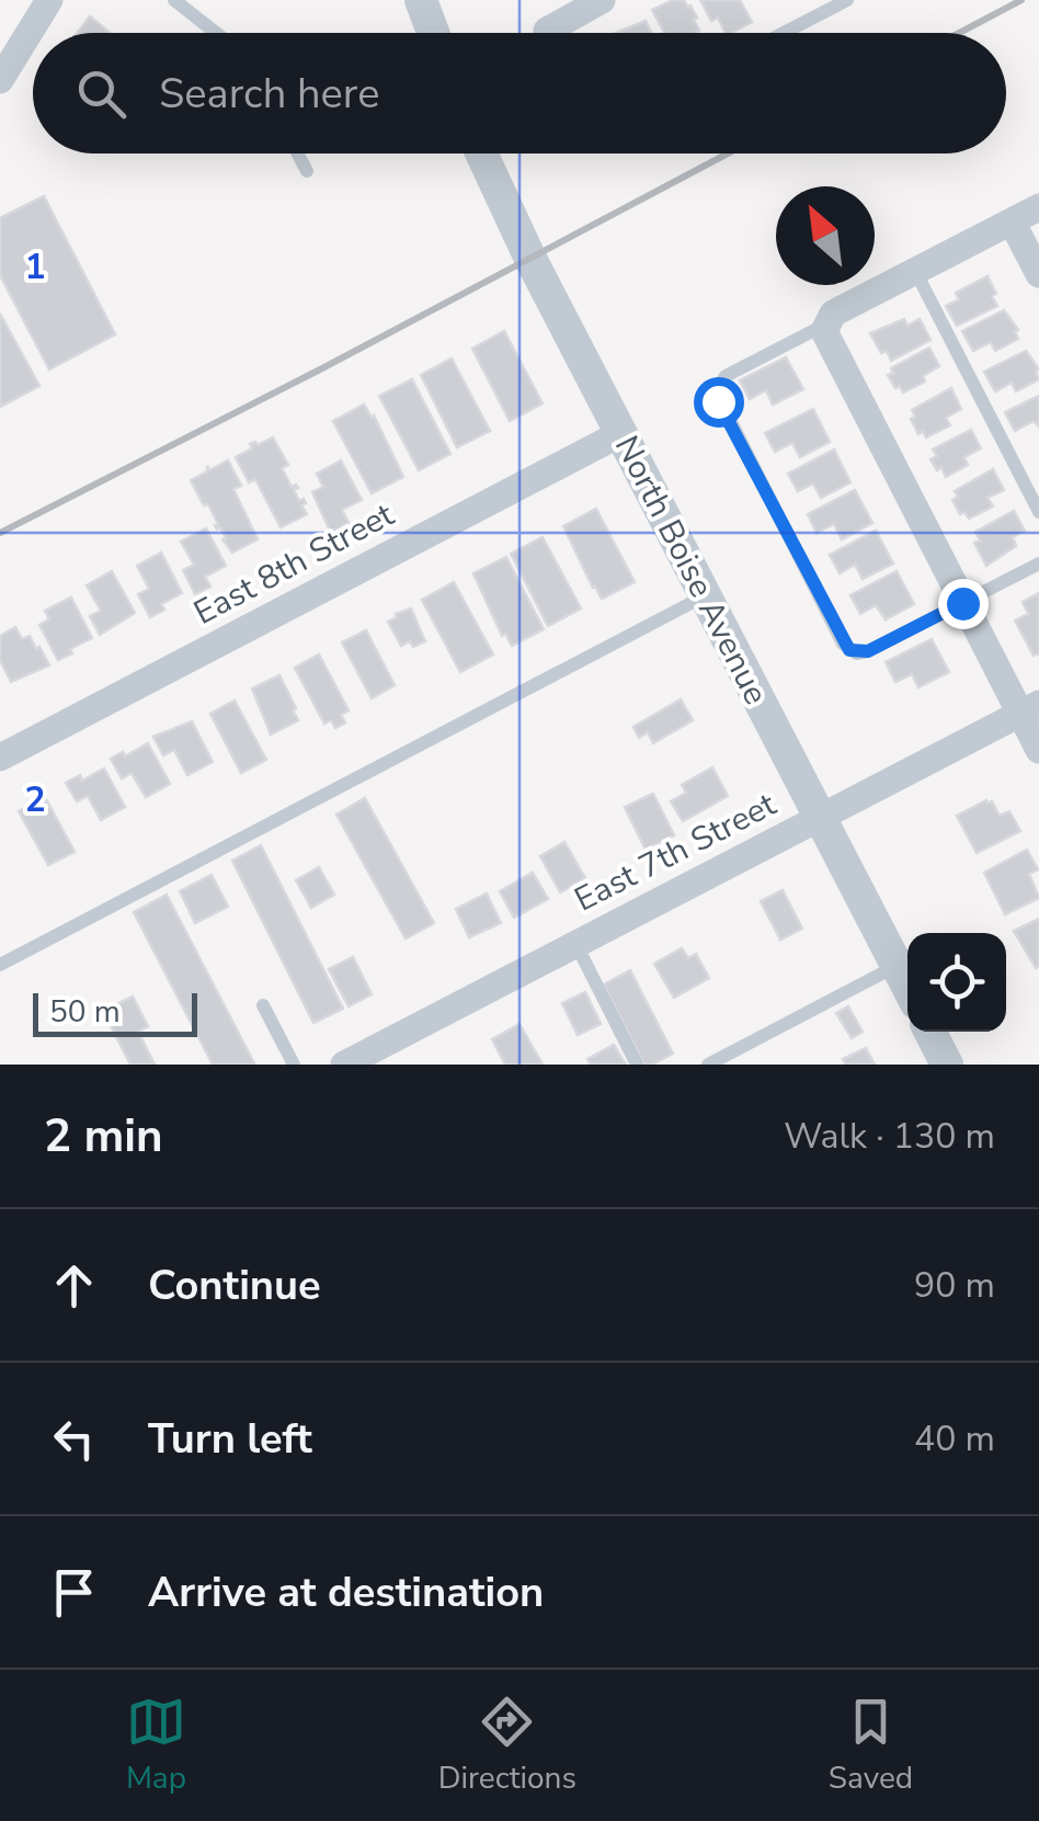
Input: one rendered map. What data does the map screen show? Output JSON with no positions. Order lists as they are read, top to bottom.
{
  "streets": {
    "street": ["East 8th Street", "North Boise Avenue", "East 7th Street"]
  },
  "crossings": [
    ["East 8th Street", "North Boise Avenue"],
    ["North Boise Avenue", "East 7th Street"]
  ],
  "scale_bar": "50 m",
  "north": "top left",
  "page": {
    "search": "Search here",
    "scale": "50 m",
    "heading": ["2 min", "Walk · 130 m"],
    "list": [
      ["Continue", "90 m"],
      ["Turn left", "40 m"],
      "Arrive at destination"
    ],
    "nav": ["Map", "Directions", "Saved"]
  },
  "grid": {
    "rows": ["1", "2"]
  }
}
